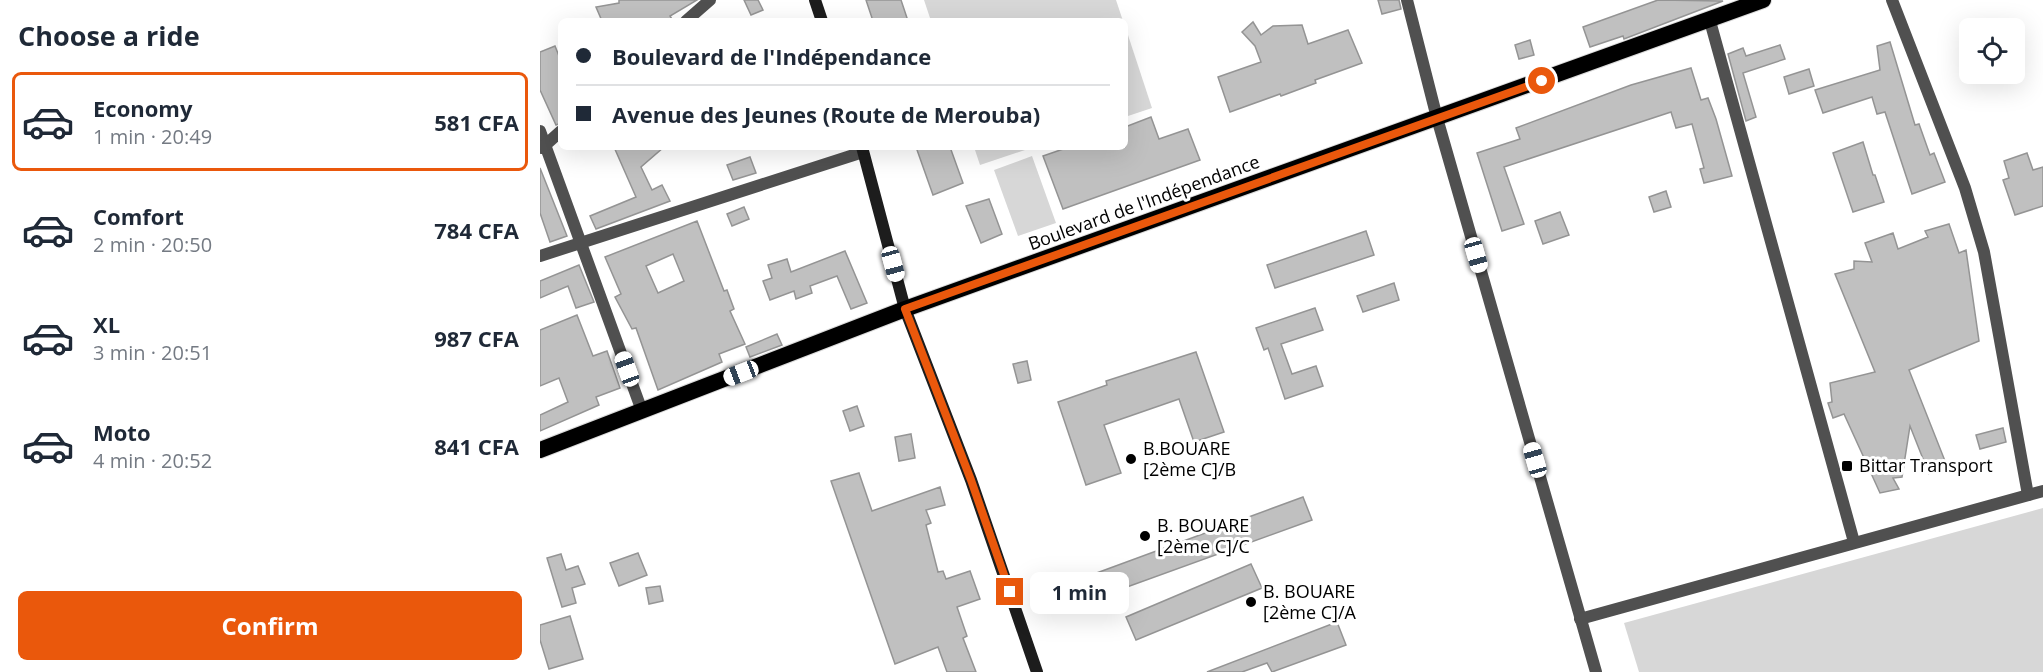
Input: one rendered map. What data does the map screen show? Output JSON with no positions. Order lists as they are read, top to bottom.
{
  "streets": {
    "highway": ["Boulevard de l'Indépendance"]
  },
  "places": {
    "other": ["B.BOUARE [2ème C]/B", "B. BOUARE [2ème C]/C", "B. BOUARE [2ème C]/A"],
    "transit": ["Bittar Transport"]
  },
  "page": {
    "heading": "Choose a ride",
    "banner": ["Boulevard de l'Indépendance", "Avenue des Jeunes (Route de Merouba)"],
    "list": [
      {
        "name": "Economy",
        "note": "1 min · 20:49",
        "value": "581 CFA"
      },
      {
        "name": "Comfort",
        "note": "2 min · 20:50",
        "value": "784 CFA"
      },
      {
        "name": "XL",
        "note": "3 min · 20:51",
        "value": "987 CFA"
      },
      {
        "name": "Moto",
        "note": "4 min · 20:52",
        "value": "841 CFA"
      }
    ],
    "bubble": "1 min",
    "buttons": "Confirm"
  }
}
